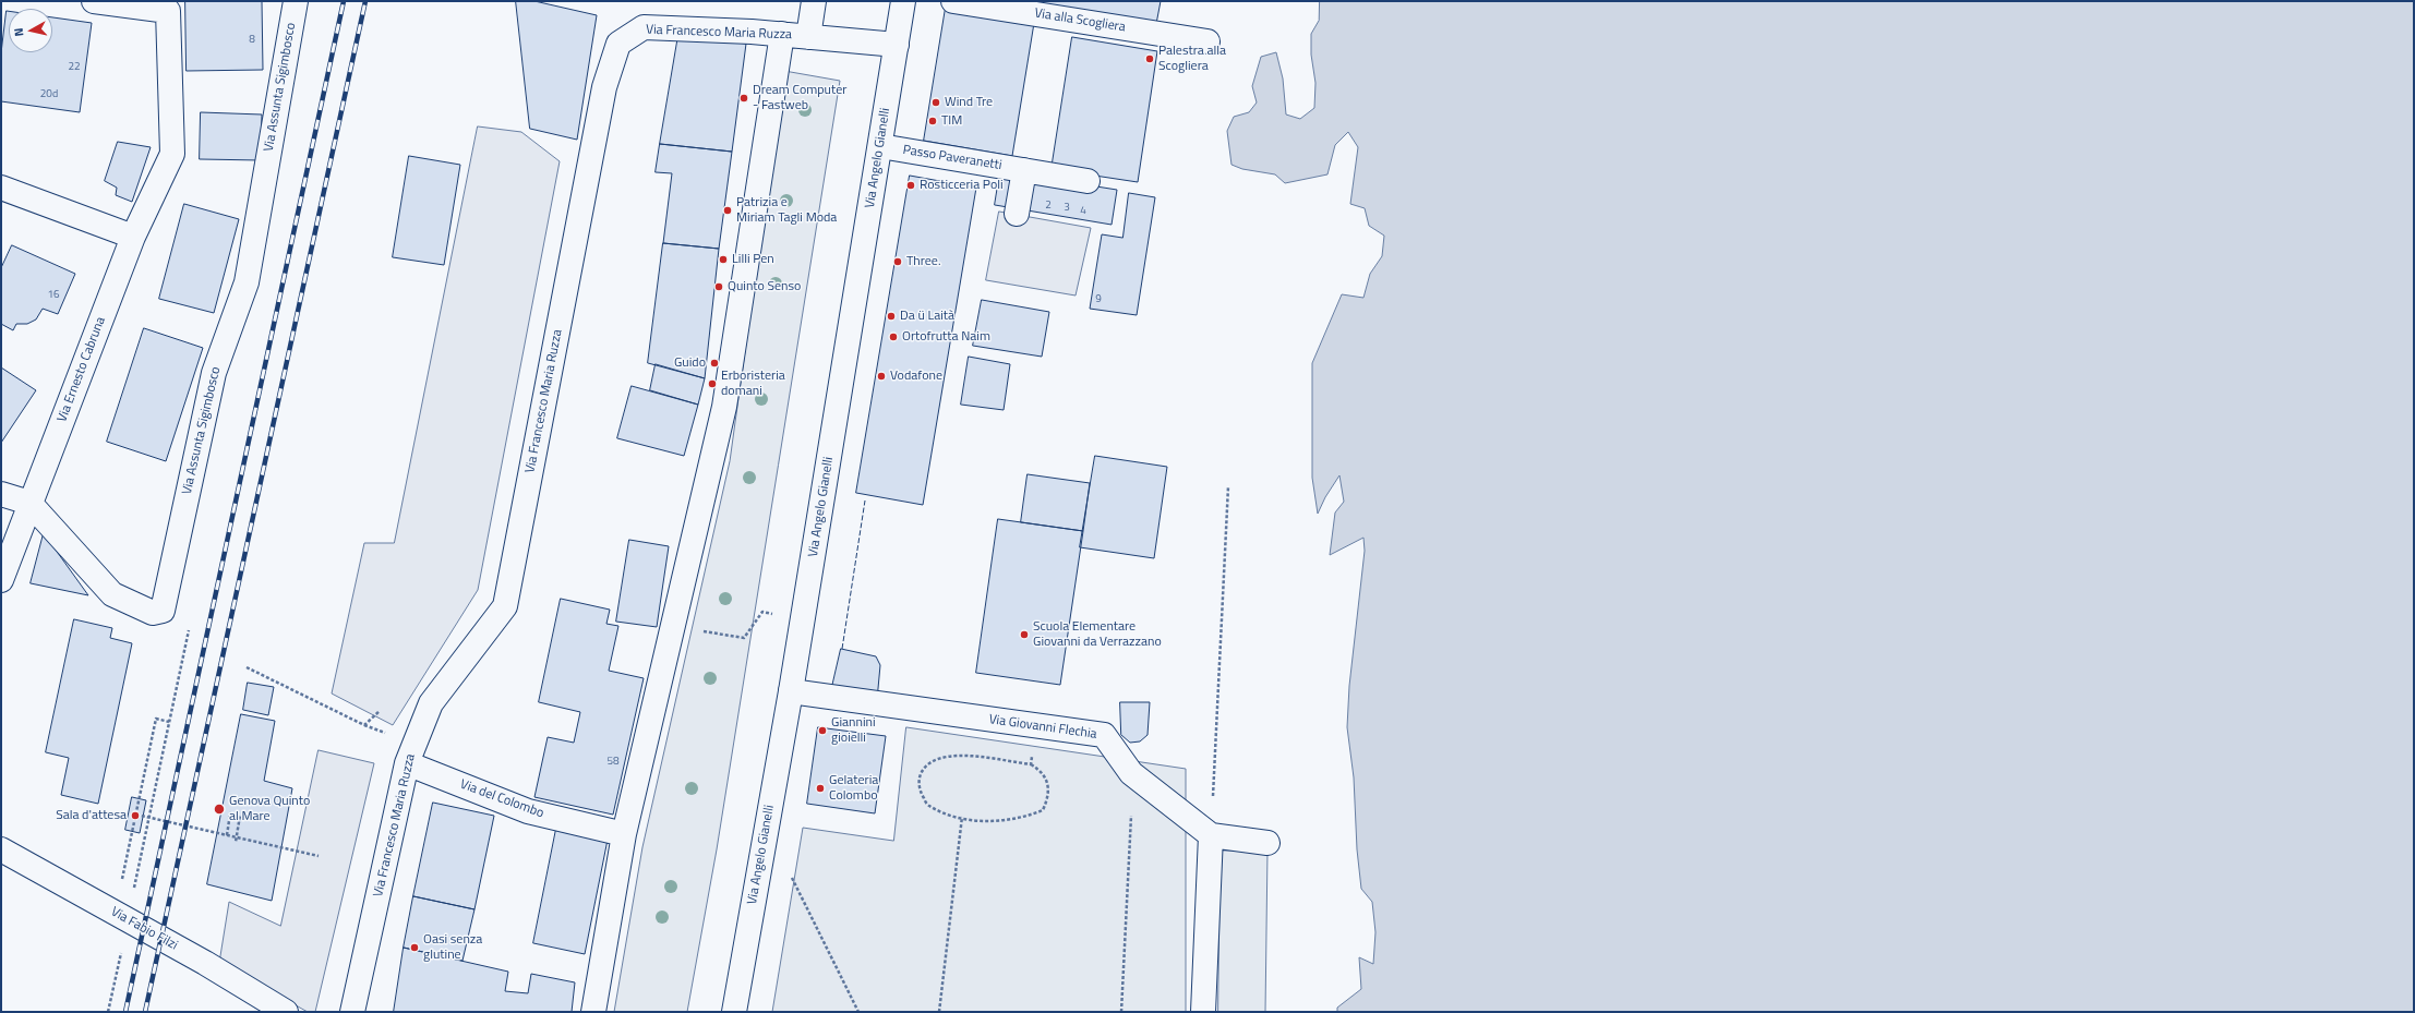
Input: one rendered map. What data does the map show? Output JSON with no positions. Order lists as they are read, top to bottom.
{
  "streets": {
    "street": [
      "Via alla Scogliera",
      "Via Francesco Maria Ruzza",
      "Via Assunta Sigimbosco",
      "Via Angelo Gianelli",
      "Passo Paveranetti",
      "Via Ernesto Cabruna",
      "Via Giovanni Flechia",
      "Via del Colombo",
      "Via Fabio Filzi"
    ]
  },
  "crossings": [
    ["Via Francesco Maria Ruzza", "Via Angelo Gianelli"],
    ["Via Francesco Maria Ruzza", "Via del Colombo"],
    ["Via Assunta Sigimbosco", "Via Ernesto Cabruna"],
    ["Via Angelo Gianelli", "Passo Paveranetti"],
    ["Via Angelo Gianelli", "Via Giovanni Flechia"]
  ],
  "places": [
    "Palestra alla Scogliera",
    "Dream Computer - Fastweb",
    "Wind Tre",
    "TIM",
    "Rosticceria Poli",
    "Patrizia e Miriam Tagli Moda",
    "Lilli Pen",
    "Three.",
    "Quinto Senso",
    "Da ü Laità",
    "Ortofrutta Naim",
    "Guido",
    "Vodafone",
    "Erboristeria domani",
    "Scuola Elementare Giovanni da Verrazzano",
    "Giannini gioielli",
    "Gelateria Colombo",
    "Genova Quinto al Mare",
    "Sala d'attesa",
    "Oasi senza glutine"
  ],
  "house_numbers": [
    "8",
    "22",
    "20d",
    "2",
    "3",
    "4",
    "16",
    "9",
    "58"
  ],
  "north": "left"
}
